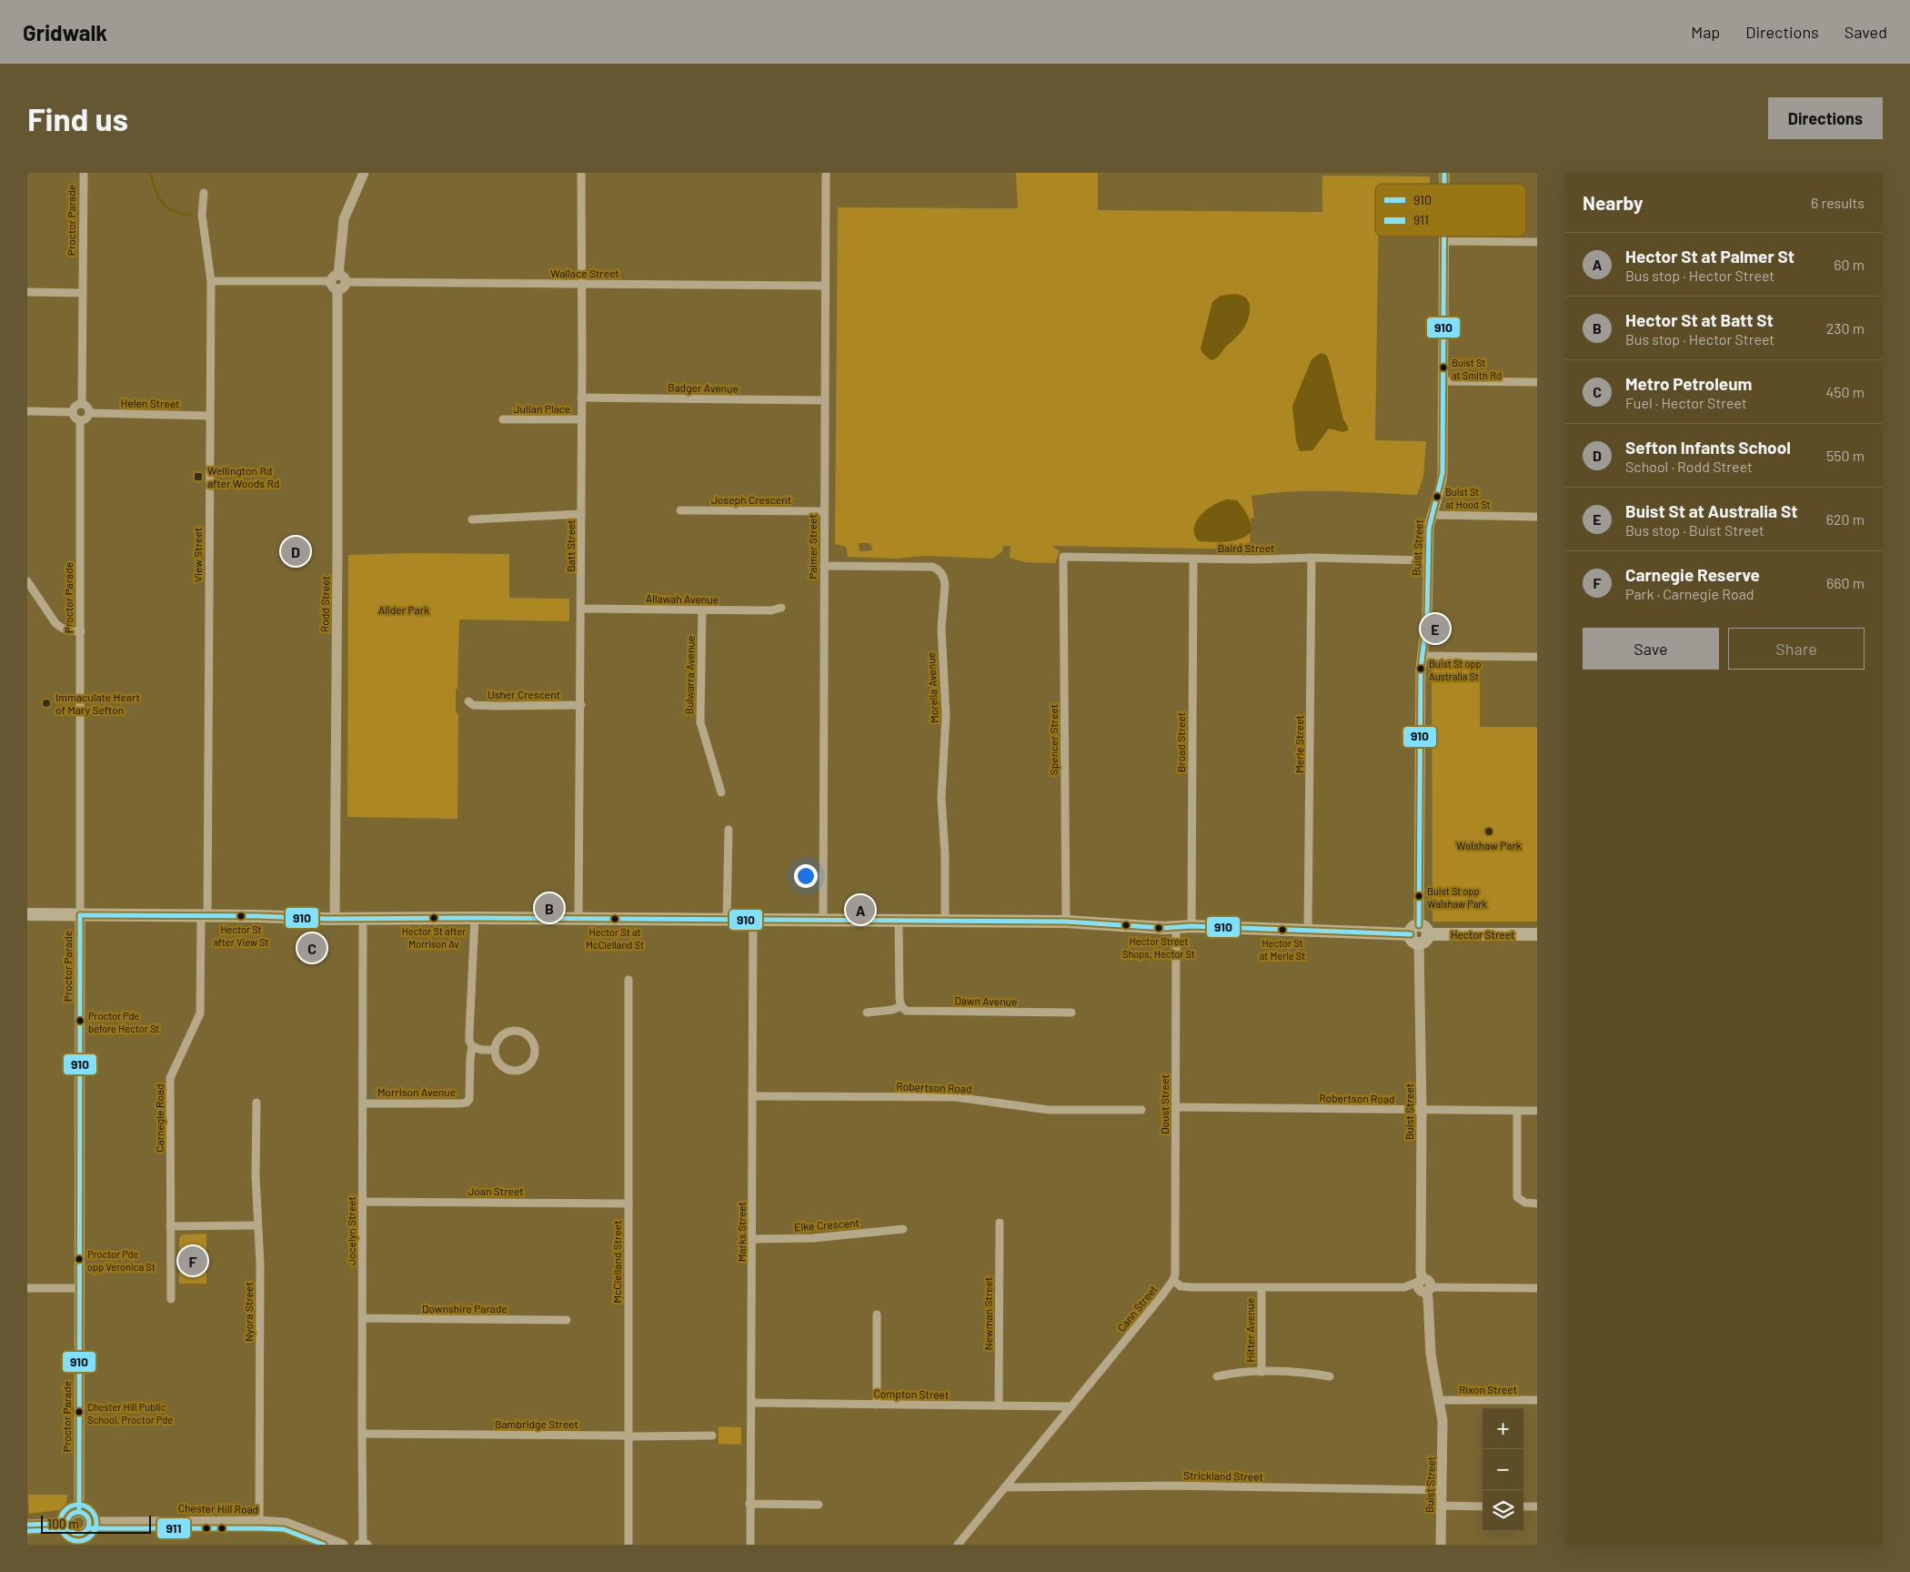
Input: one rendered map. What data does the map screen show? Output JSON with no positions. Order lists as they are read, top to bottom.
{
  "streets": {
    "main road": ["Hector Street"],
    "street": [
      "Proctor Parade",
      "Wallace Street",
      "Badger Avenue",
      "Helen Street",
      "Julian Place",
      "Joseph Crescent",
      "Batt Street",
      "Palmer Street",
      "Baird Street",
      "Buist Street",
      "View Street",
      "Allawah Avenue",
      "Rodd Street",
      "Bulwarra Avenue",
      "Morella Avenue",
      "Usher Crescent",
      "Spencer Street",
      "Broad Street",
      "Merle Street",
      "Dawn Avenue",
      "Robertson Road",
      "Morrison Avenue",
      "Doust Street",
      "Carnegie Road",
      "Joan Street",
      "Elke Crescent",
      "Jocelyn Street",
      "Marks Street",
      "McClelland Street",
      "Downshire Parade",
      "Cann Street",
      "Nyora Street",
      "Newman Street",
      "Hitter Avenue",
      "Rixon Street",
      "Compton Street",
      "Bambridge Street",
      "Strickland Street",
      "Chester Hill Road"
    ]
  },
  "crossings": [
    ["Proctor Parade", "Helen Street"],
    ["Proctor Parade", "Hector Street"],
    ["Proctor Parade", "Chester Hill Road"],
    ["Wallace Street", "Batt Street"],
    ["Wallace Street", "Palmer Street"],
    ["Wallace Street", "View Street"],
    ["Wallace Street", "Rodd Street"],
    ["Badger Avenue", "Batt Street"],
    ["Badger Avenue", "Palmer Street"],
    ["Helen Street", "View Street"],
    ["Julian Place", "Batt Street"],
    ["Joseph Crescent", "Palmer Street"],
    ["Batt Street", "Allawah Avenue"],
    ["Batt Street", "Usher Crescent"],
    ["Batt Street", "Hector Street"],
    ["Palmer Street", "Morella Avenue"],
    ["Palmer Street", "Hector Street"],
    ["Baird Street", "Buist Street"],
    ["Baird Street", "Spencer Street"],
    ["Baird Street", "Broad Street"],
    ["Baird Street", "Merle Street"],
    ["Buist Street", "Hector Street"],
    ["Buist Street", "Robertson Road"],
    ["Buist Street", "Rixon Street"],
    ["Buist Street", "Strickland Street"],
    ["View Street", "Hector Street"],
    ["View Street", "Carnegie Road"],
    ["Allawah Avenue", "Bulwarra Avenue"],
    ["Rodd Street", "Hector Street"],
    ["Morella Avenue", "Hector Street"],
    ["Spencer Street", "Hector Street"],
    ["Broad Street", "Hector Street"],
    ["Merle Street", "Hector Street"],
    ["Hector Street", "Morrison Avenue"],
    ["Hector Street", "Doust Street"],
    ["Hector Street", "Carnegie Road"],
    ["Hector Street", "Jocelyn Street"],
    ["Hector Street", "Marks Street"],
    ["Robertson Road", "Doust Street"],
    ["Robertson Road", "Marks Street"],
    ["Morrison Avenue", "Jocelyn Street"],
    ["Doust Street", "Cann Street"],
    ["Joan Street", "Jocelyn Street"],
    ["Joan Street", "McClelland Street"],
    ["Elke Crescent", "Marks Street"],
    ["Jocelyn Street", "Downshire Parade"],
    ["Jocelyn Street", "Bambridge Street"],
    ["Marks Street", "Compton Street"],
    ["McClelland Street", "Bambridge Street"],
    ["Cann Street", "Compton Street"],
    ["Cann Street", "Strickland Street"],
    ["Nyora Street", "Chester Hill Road"],
    ["Newman Street", "Compton Street"]
  ],
  "parks": ["Allder Park"],
  "places": {
    "other": [
      "Buist St at Smith Rd",
      "Buist St at Hood St",
      "Buist St opp Australia St",
      "Immaculate Heart of Mary Sefton",
      "Walshaw Park",
      "Buist St opp Walshaw Park",
      "Hector St after View St",
      "Hector St after Morrison Av",
      "Hector St at McClelland St",
      "Hector Street Shops, Hector St",
      "Hector St at Merle St",
      "Proctor Pde before Hector St",
      "Proctor Pde opp Veronica St",
      "Chester Hill Public School, Proctor Pde"
    ],
    "transit": ["Wellington Rd after Woods Rd"]
  },
  "lines": ["transit line 910", "transit line 911"],
  "legend": ["910", "911"],
  "scale_bar": "100 m",
  "page": {
    "header": "Gridwalk",
    "nav": ["Map", "Directions", "Saved"],
    "buttons": [
      "Directions",
      ["Save", "Share"]
    ],
    "title": "Find us",
    "heading": ["Nearby", "6 results"],
    "list": [
      {
        "mark": "A",
        "name": "Hector St at Palmer St",
        "note": "Bus stop · Hector Street",
        "value": "60 m"
      },
      {
        "mark": "B",
        "name": "Hector St at Batt St",
        "note": "Bus stop · Hector Street",
        "value": "230 m"
      },
      {
        "mark": "C",
        "name": "Metro Petroleum",
        "note": "Fuel · Hector Street",
        "value": "450 m"
      },
      {
        "mark": "D",
        "name": "Sefton Infants School",
        "note": "School · Rodd Street",
        "value": "550 m"
      },
      {
        "mark": "E",
        "name": "Buist St at Australia St",
        "note": "Bus stop · Buist Street",
        "value": "620 m"
      },
      {
        "mark": "F",
        "name": "Carnegie Reserve",
        "note": "Park · Carnegie Road",
        "value": "660 m"
      }
    ],
    "pins": [
      "D",
      "E",
      "B",
      "A",
      "C",
      "F"
    ],
    "map_buttons": ["+", "−"],
    "scale": "100 m"
  }
}
